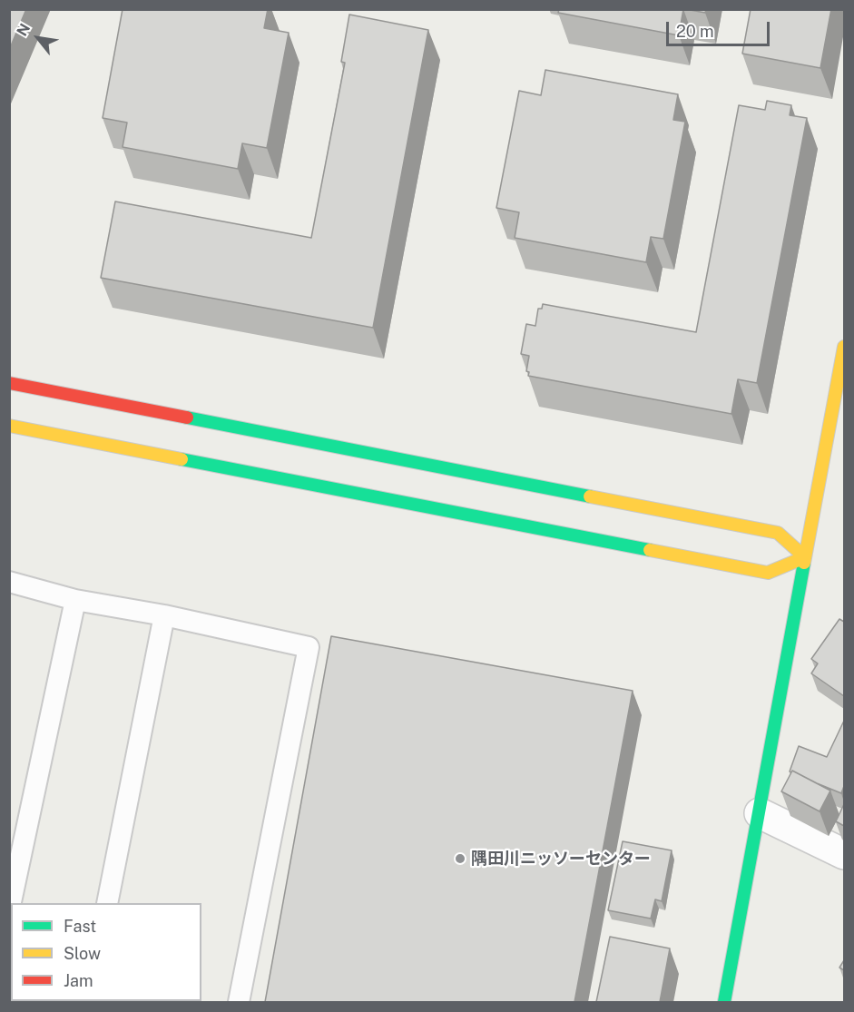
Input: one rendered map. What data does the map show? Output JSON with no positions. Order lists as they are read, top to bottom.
{
  "places": ["隅田川ニッソーセンター"],
  "legend": ["Fast", "Slow", "Jam"],
  "scale_bar": "20 m",
  "north": "top left"
}
